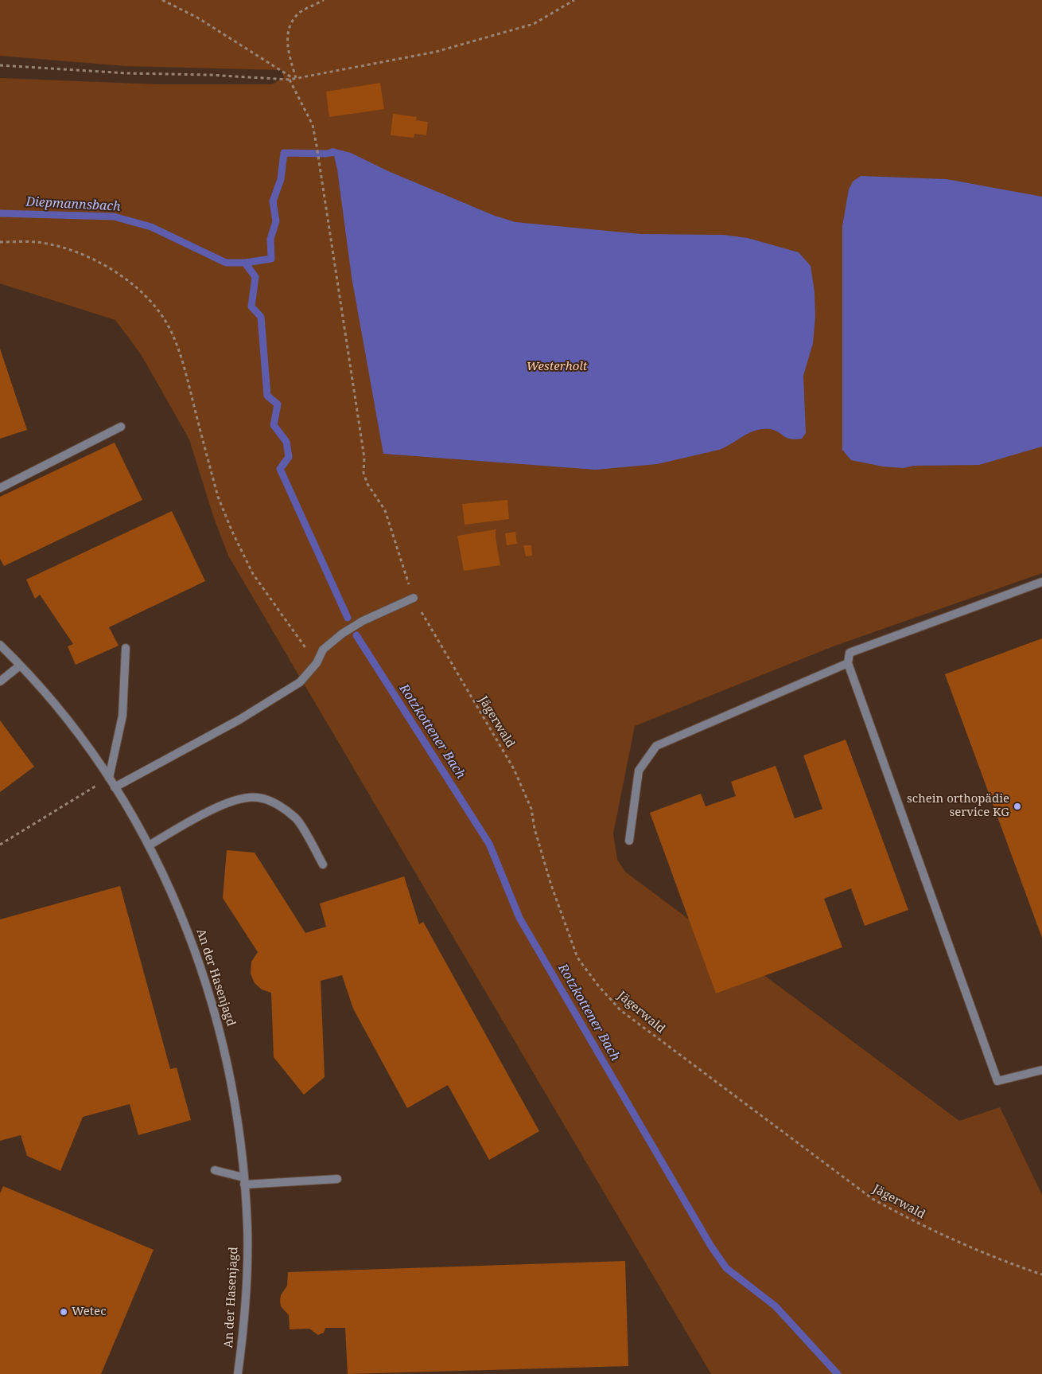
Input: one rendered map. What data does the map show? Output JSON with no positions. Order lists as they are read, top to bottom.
{
  "streets": {
    "street": ["An der Hasenjagd"],
    "path": ["Jägerwald"]
  },
  "water": ["Diepmannsbach", "Rotzkottener Bach"],
  "parks": ["Westerholt"],
  "places": ["schein orthopädie service KG", "Wetec"]
}
